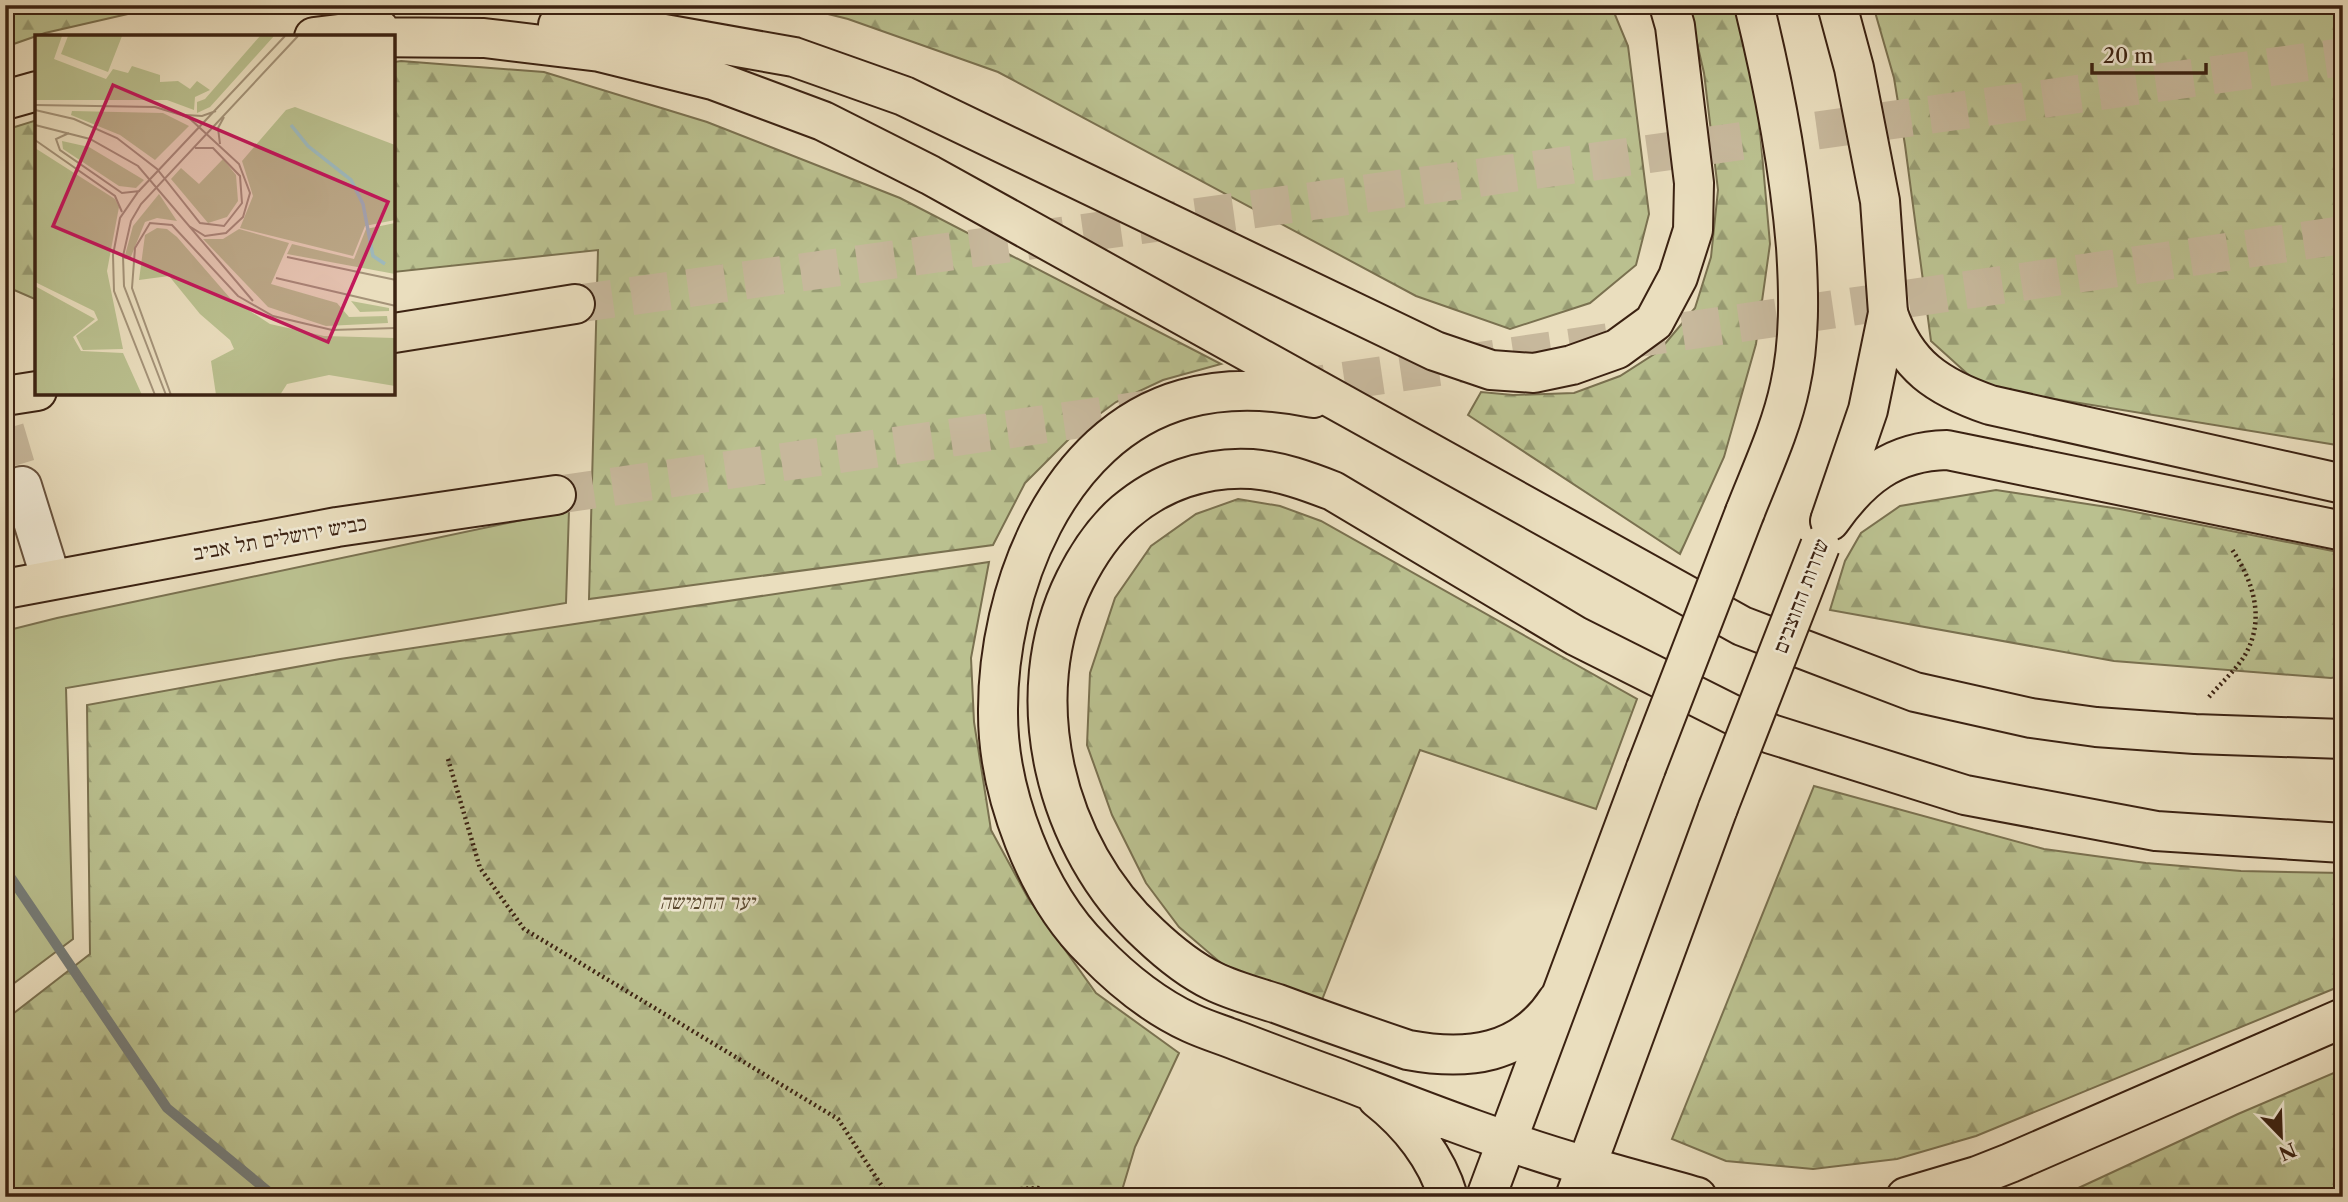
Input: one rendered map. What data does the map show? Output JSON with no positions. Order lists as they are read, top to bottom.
{
  "streets": {
    "main road": ["כביש ירושלים תל אביב", "שדרות החוצבים"]
  },
  "parks": ["יער החמישה"],
  "scale_bar": "20 m",
  "north": "bottom right"
}
